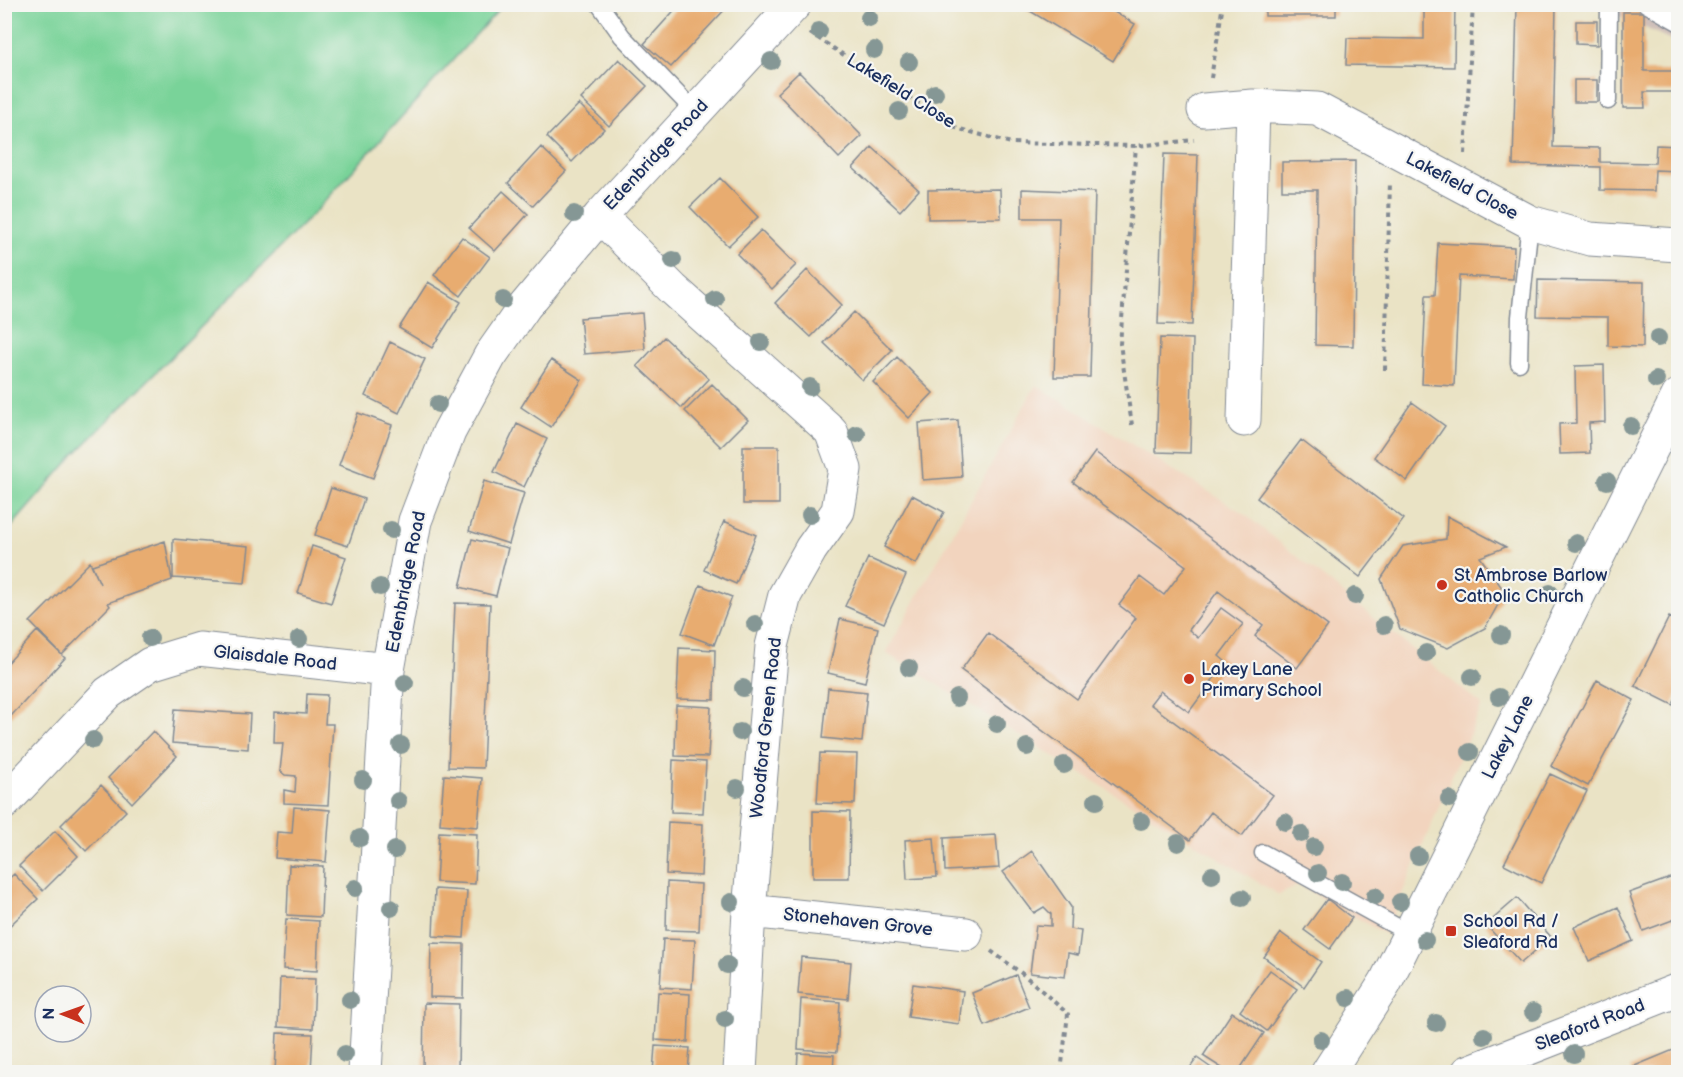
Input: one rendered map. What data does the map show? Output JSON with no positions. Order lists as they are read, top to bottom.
{
  "streets": {
    "street": [
      "Lakefield Close",
      "Edenbridge Road",
      "Glaisdale Road",
      "Woodford Green Road",
      "Lakey Lane",
      "Stonehaven Grove",
      "Sleaford Road"
    ]
  },
  "crossings": [
    ["Lakefield Close", "Edenbridge Road"],
    ["Edenbridge Road", "Glaisdale Road"],
    ["Edenbridge Road", "Woodford Green Road"],
    ["Woodford Green Road", "Stonehaven Grove"]
  ],
  "places": {
    "other": ["St Ambrose Barlow Catholic Church", "Lakey Lane Primary School"],
    "transit": ["School Rd / Sleaford Rd"]
  },
  "north": "left"
}
